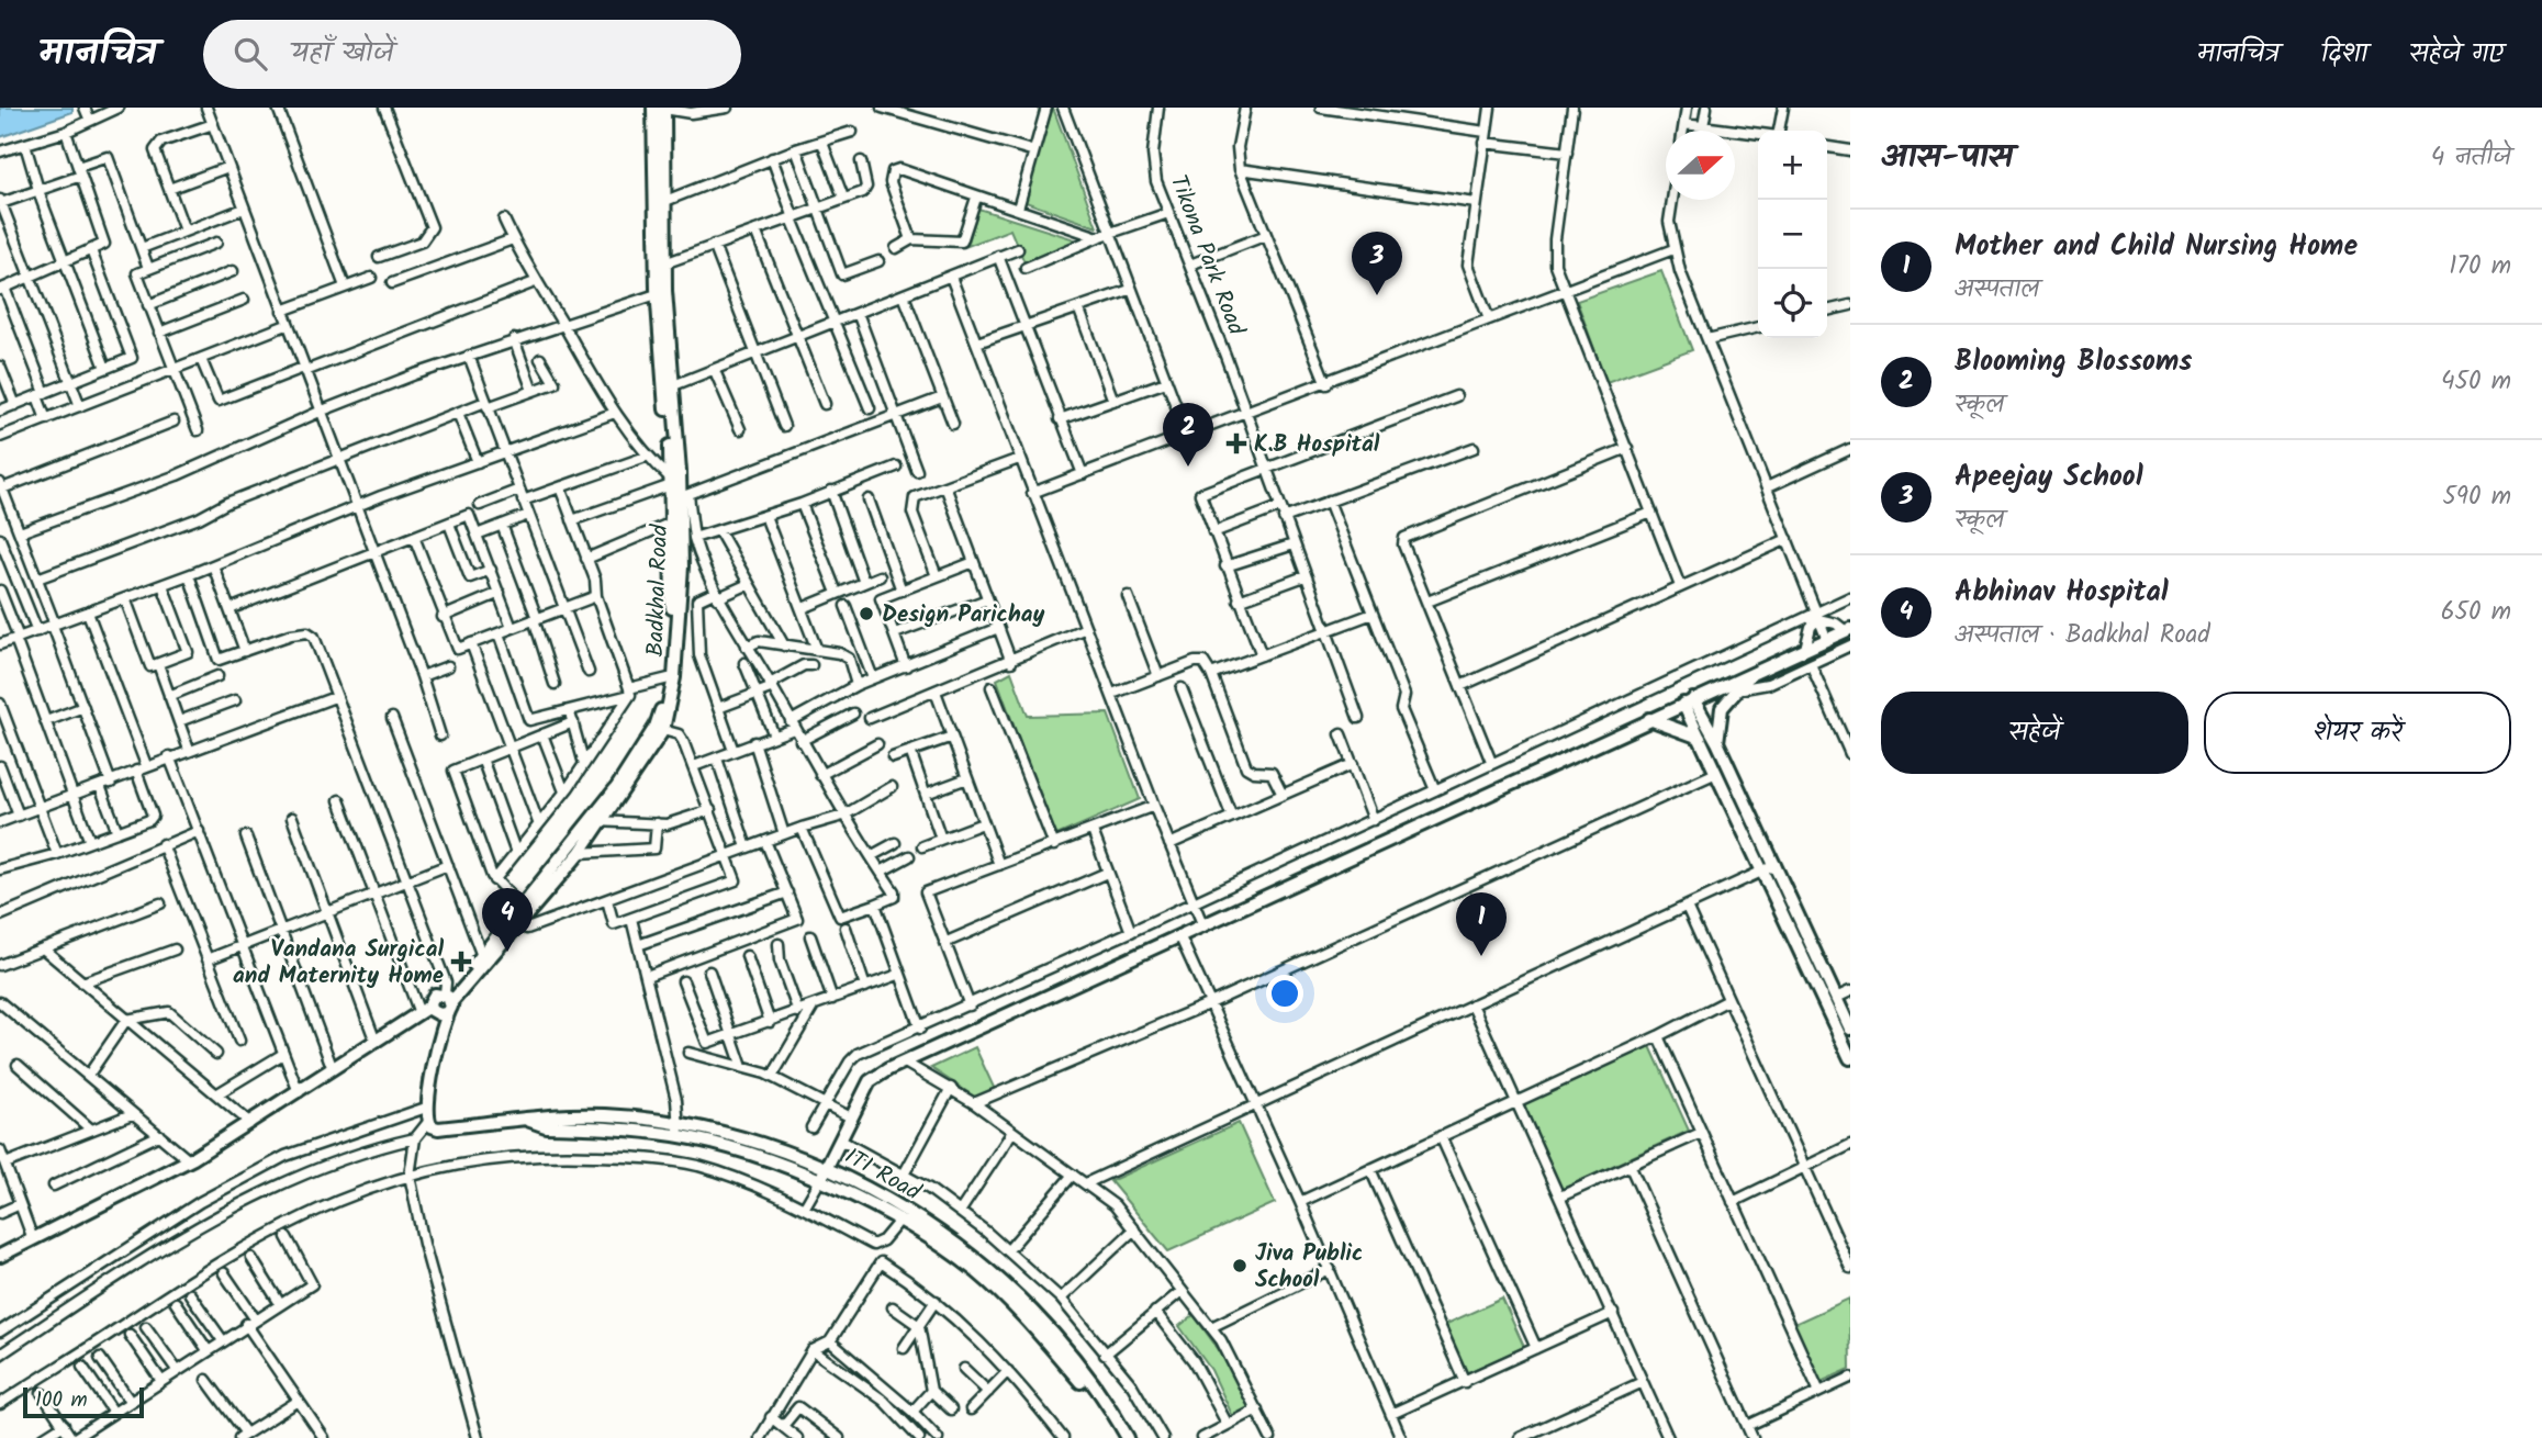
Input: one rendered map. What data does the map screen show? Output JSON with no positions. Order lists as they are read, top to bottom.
{
  "streets": {
    "street": ["Tikona Park Road", "Badkhal Road", "ITI Road"]
  },
  "places": {
    "health": ["K.B Hospital", "Vandana Surgical and Maternity Home"],
    "other": ["Design Parichay", "Jiva Public School"]
  },
  "scale_bar": "100 m",
  "north": "right",
  "page": {
    "header": "मानचित्र",
    "search": "यहाँ खोजें",
    "nav": ["मानचित्र", "दिशा", "सहेजे गए"],
    "heading": ["आस-पास", "4 नतीजे"],
    "map_buttons": ["+", "−"],
    "list": [
      {
        "mark": "1",
        "name": "Mother and Child Nursing Home",
        "note": "अस्पताल",
        "value": "170 m"
      },
      {
        "mark": "2",
        "name": "Blooming Blossoms",
        "note": "स्कूल",
        "value": "450 m"
      },
      {
        "mark": "3",
        "name": "Apeejay School",
        "note": "स्कूल",
        "value": "590 m"
      },
      {
        "mark": "4",
        "name": "Abhinav Hospital",
        "note": "अस्पताल · Badkhal Road",
        "value": "650 m"
      }
    ],
    "pins": [
      "3",
      "2",
      "4",
      "1"
    ],
    "buttons": ["सहेजें", "शेयर करें"],
    "scale": "100 m"
  }
}
